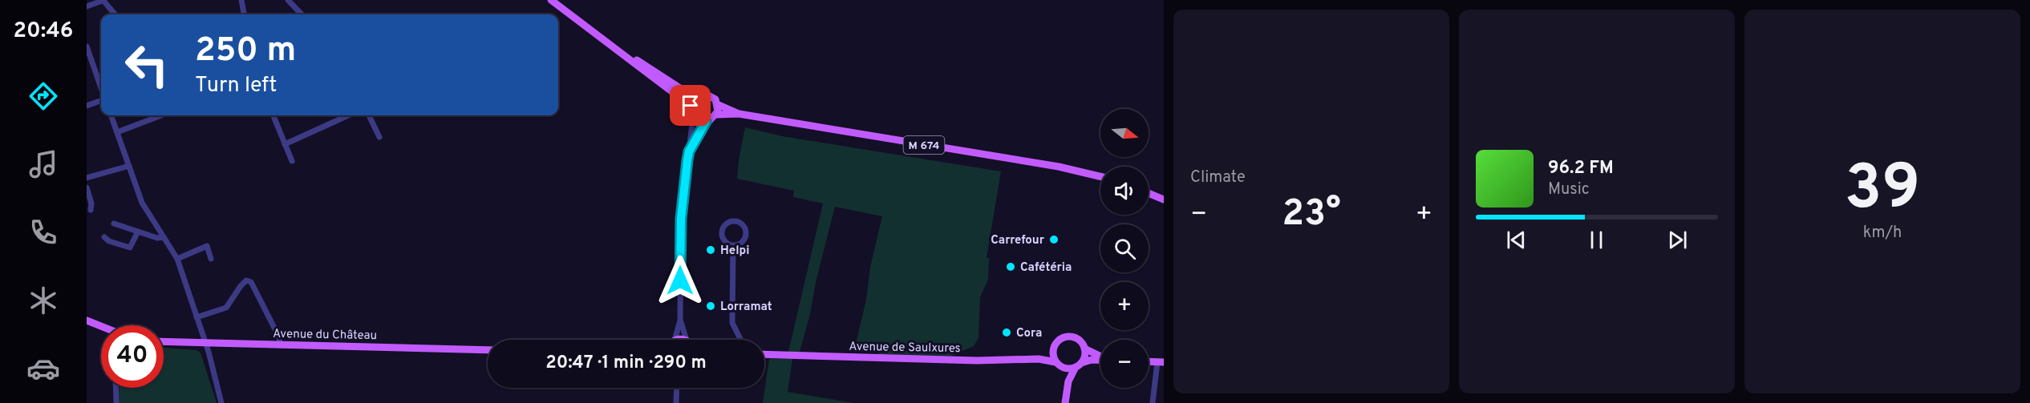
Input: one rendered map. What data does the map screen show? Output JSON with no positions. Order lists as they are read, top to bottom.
{
  "streets": {
    "main road": ["M 674", "Avenue du Château", "Avenue de Saulxures"]
  },
  "places": [
    "Carrefour",
    "Helpi",
    "Cafétéria",
    "Lorramat",
    "Cora"
  ],
  "north": "right",
  "page": {
    "tabs": "20:46",
    "tile": [
      "Climate",
      ["39", "km/h"]
    ],
    "turn": ["250 m", "Turn left"],
    "map_buttons": ["+", "−"],
    "song": ["96.2 FM", "Music"],
    "heat": ["−", "23°", "+"],
    "limit": "40",
    "trip": "20:47 · 1 min · 290 m"
  }
}
